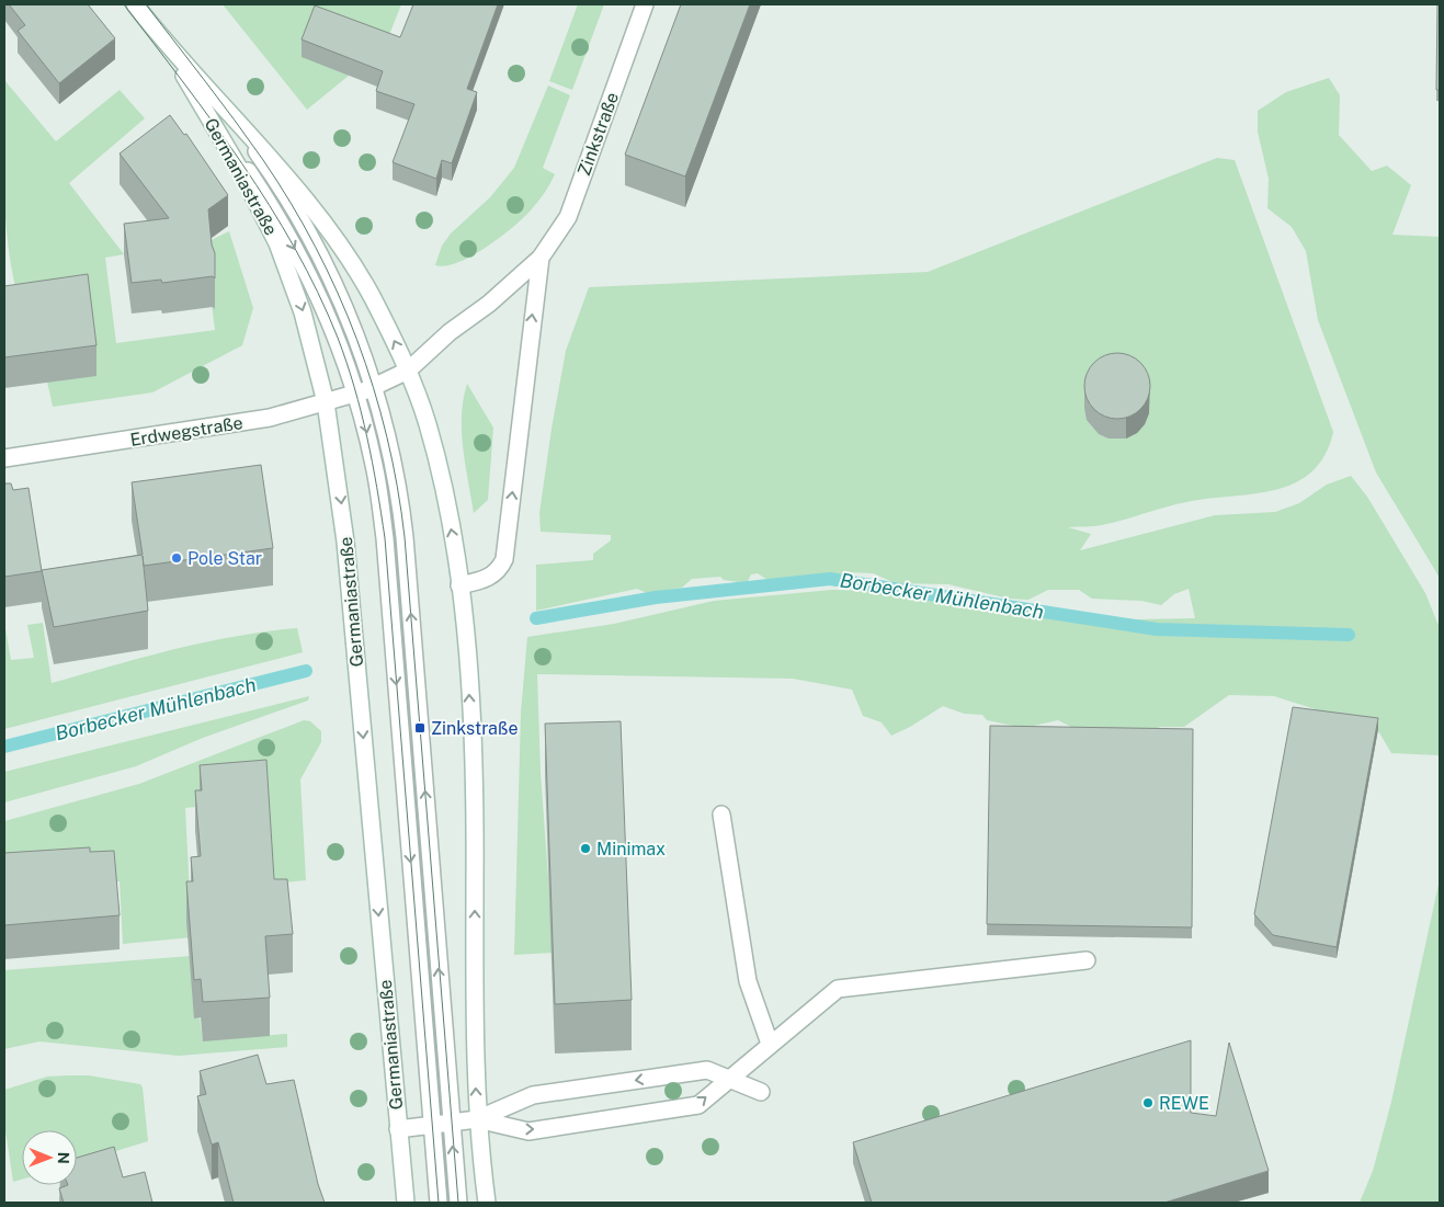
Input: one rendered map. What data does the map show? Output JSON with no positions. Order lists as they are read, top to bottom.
{
  "streets": {
    "main road": ["Zinkstraße", "Germaniastraße", "Erdwegstraße"]
  },
  "crossings": [
    ["Zinkstraße", "Germaniastraße"],
    ["Zinkstraße", "Erdwegstraße"],
    ["Germaniastraße", "Erdwegstraße"]
  ],
  "water": ["Borbecker Mühlenbach"],
  "places": {
    "other": ["Pole Star", "Minimax", "REWE"],
    "transit": ["Zinkstraße"]
  },
  "north": "right"
}
